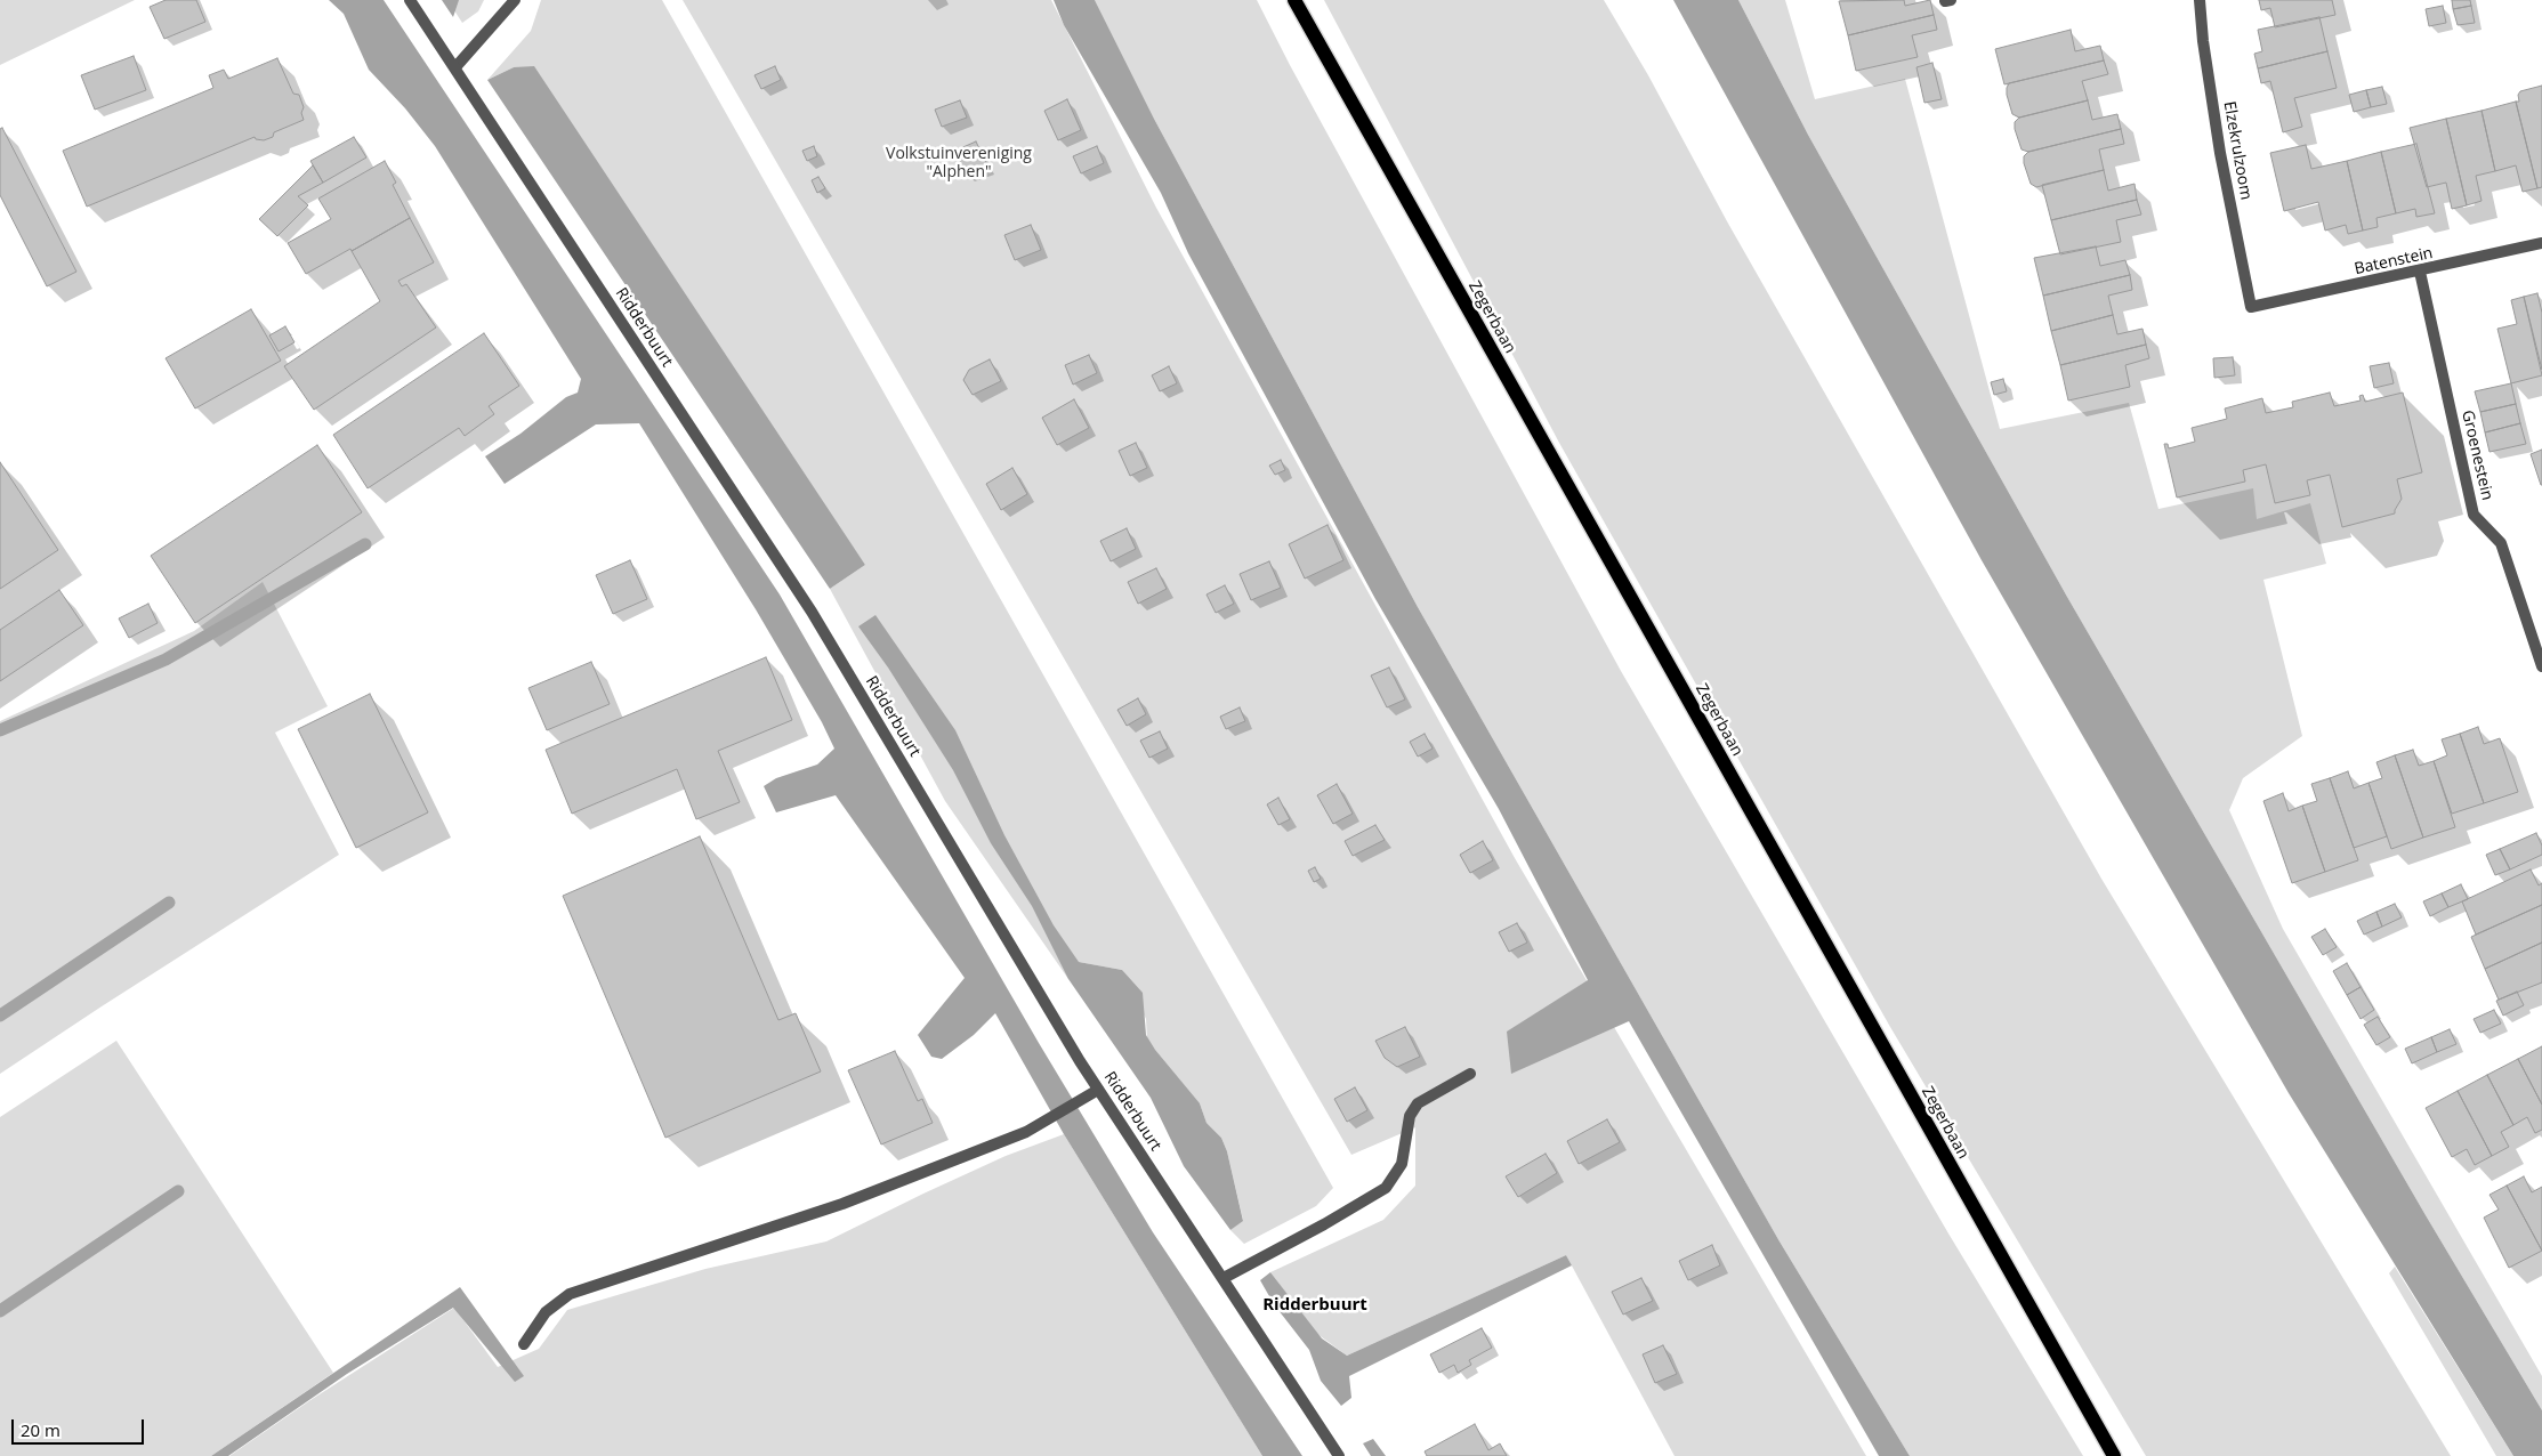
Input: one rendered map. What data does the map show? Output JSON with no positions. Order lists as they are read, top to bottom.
{
  "streets": {
    "main road": ["Zegerbaan"],
    "street": [
      "Elzekrulzoom",
      "Batenstein",
      "Ridderbuurt",
      "Groenestein"
    ]
  },
  "crossings": [
    ["Elzekrulzoom", "Batenstein"],
    ["Batenstein", "Groenestein"]
  ],
  "districts": ["Ridderbuurt"],
  "parks": ["Volkstuinvereniging \"Alphen\""],
  "scale_bar": "20 m"
}
